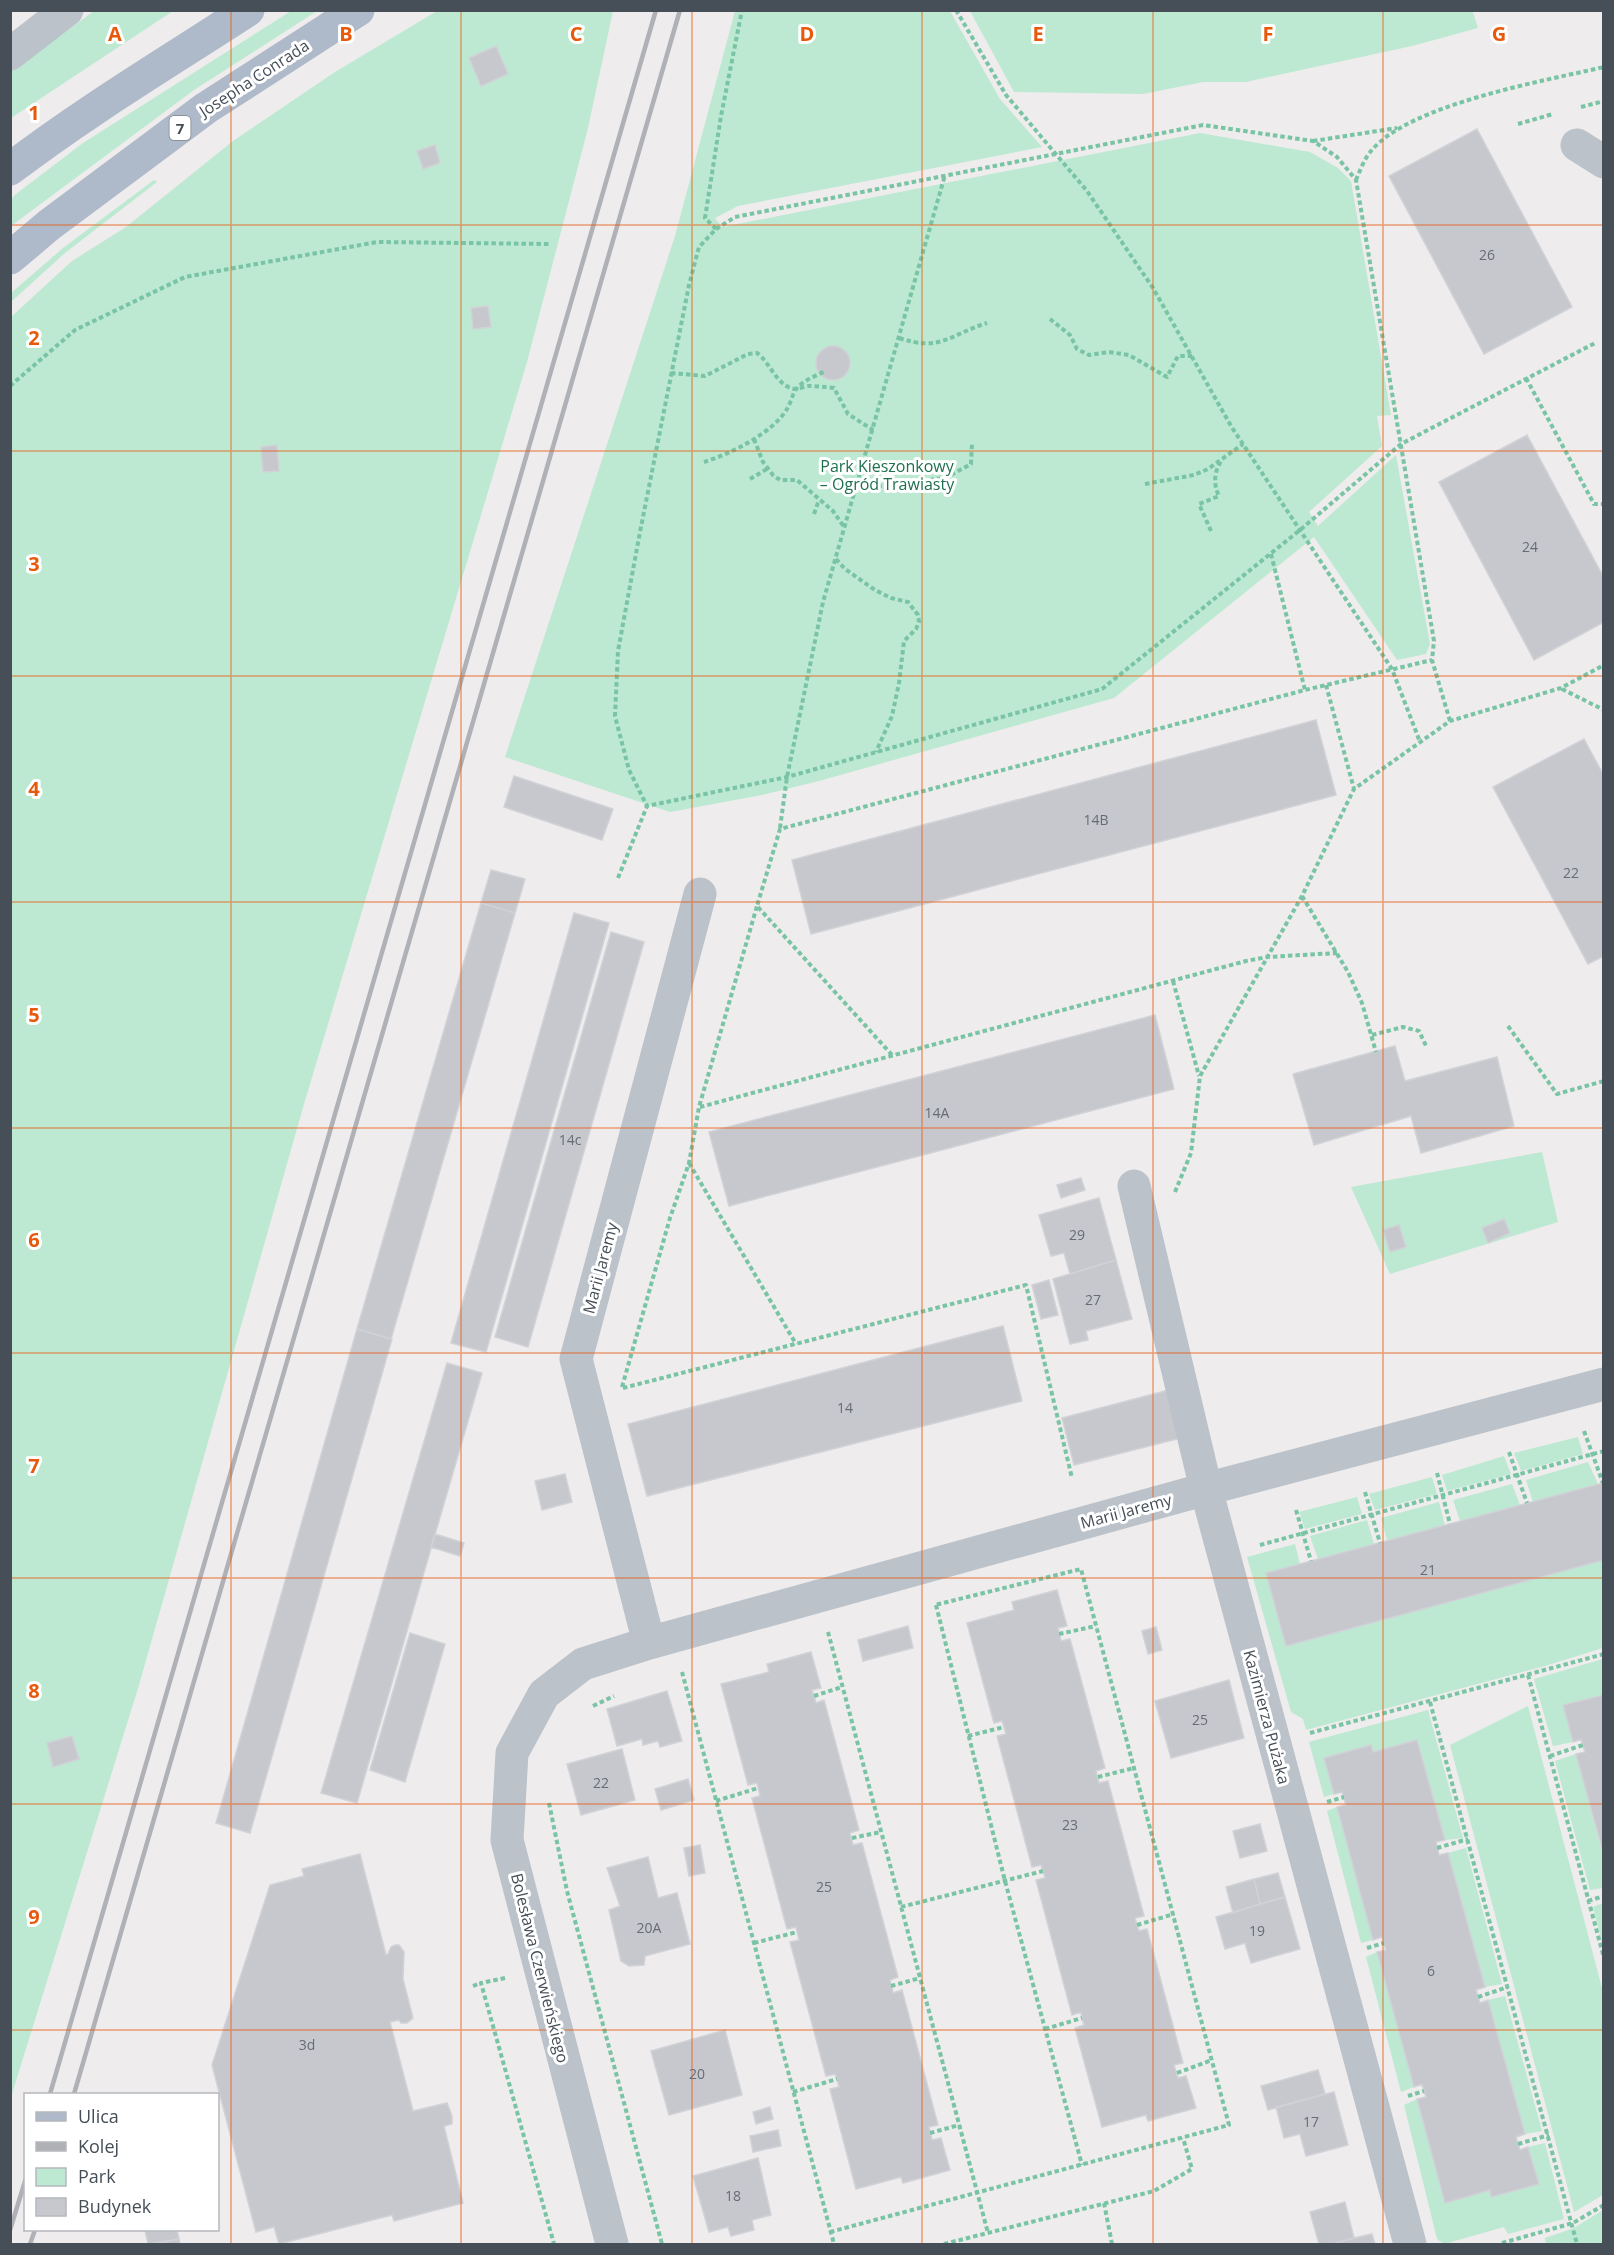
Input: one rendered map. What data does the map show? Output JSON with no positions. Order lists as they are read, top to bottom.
{
  "streets": {
    "main road": ["Josepha Conrada", "7"],
    "street": ["Marii Jaremy", "Kazimierza Pużaka", "Bolesława Czerwieńskiego"]
  },
  "crossings": [
    ["Marii Jaremy", "Kazimierza Pużaka"],
    ["Marii Jaremy", "Bolesława Czerwieńskiego"]
  ],
  "parks": ["Park Kieszonkowy – Ogród Trawiasty"],
  "house_numbers": [
    "26",
    "24",
    "14B",
    "22",
    "14A",
    "14c",
    "29",
    "27",
    "14",
    "21",
    "25",
    "22",
    "23",
    "25",
    "20A",
    "19",
    "6",
    "3d",
    "20",
    "17",
    "18"
  ],
  "legend": [
    "Ulica",
    "Kolej",
    "Park",
    "Budynek"
  ],
  "grid": {
    "columns": [
      "A",
      "B",
      "C",
      "D",
      "E",
      "F",
      "G"
    ],
    "rows": [
      "1",
      "2",
      "3",
      "4",
      "5",
      "6",
      "7",
      "8",
      "9"
    ]
  }
}
